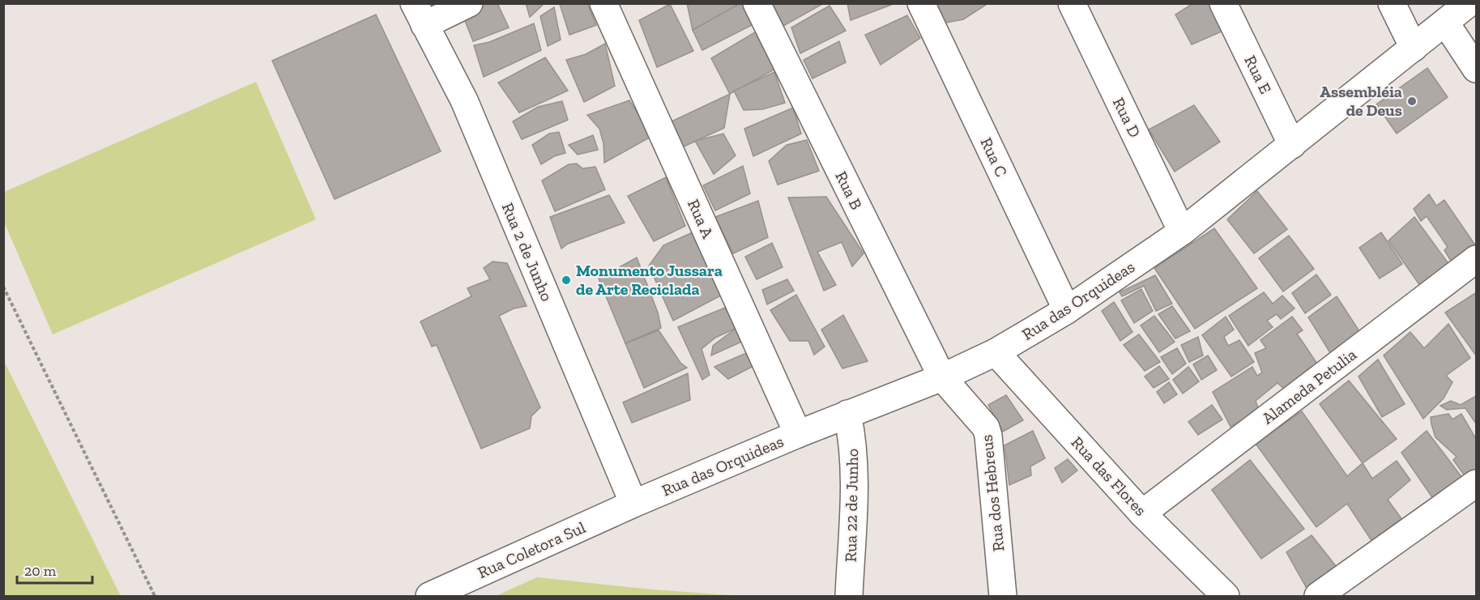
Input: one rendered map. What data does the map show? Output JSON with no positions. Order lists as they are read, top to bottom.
{
  "streets": {
    "street": [
      "Rua E",
      "Rua D",
      "Rua C",
      "Rua B",
      "Rua A",
      "Rua 2 de Junho",
      "Rua das Orquideas",
      "Alameda Petulia",
      "Rua das Flores",
      "Rua dos Hebreus",
      "Rua 22 de Junho",
      "Rua Coletora Sul"
    ]
  },
  "crossings": [
    ["Rua E", "Rua das Orquideas"],
    ["Rua D", "Rua das Orquideas"],
    ["Rua C", "Rua das Orquideas"],
    ["Rua B", "Rua das Orquideas"],
    ["Rua B", "Rua dos Hebreus"],
    ["Rua A", "Rua das Orquideas"],
    ["Rua 2 de Junho", "Rua das Orquideas"],
    ["Rua 2 de Junho", "Rua Coletora Sul"],
    ["Rua das Orquideas", "Rua das Flores"],
    ["Rua das Orquideas", "Rua dos Hebreus"],
    ["Rua das Orquideas", "Rua 22 de Junho"],
    ["Rua das Orquideas", "Rua Coletora Sul"],
    ["Alameda Petulia", "Rua das Flores"]
  ],
  "places": ["Assembléia de Deus", "Monumento Jussara de Arte Reciclada"],
  "scale_bar": "20 m"
}
